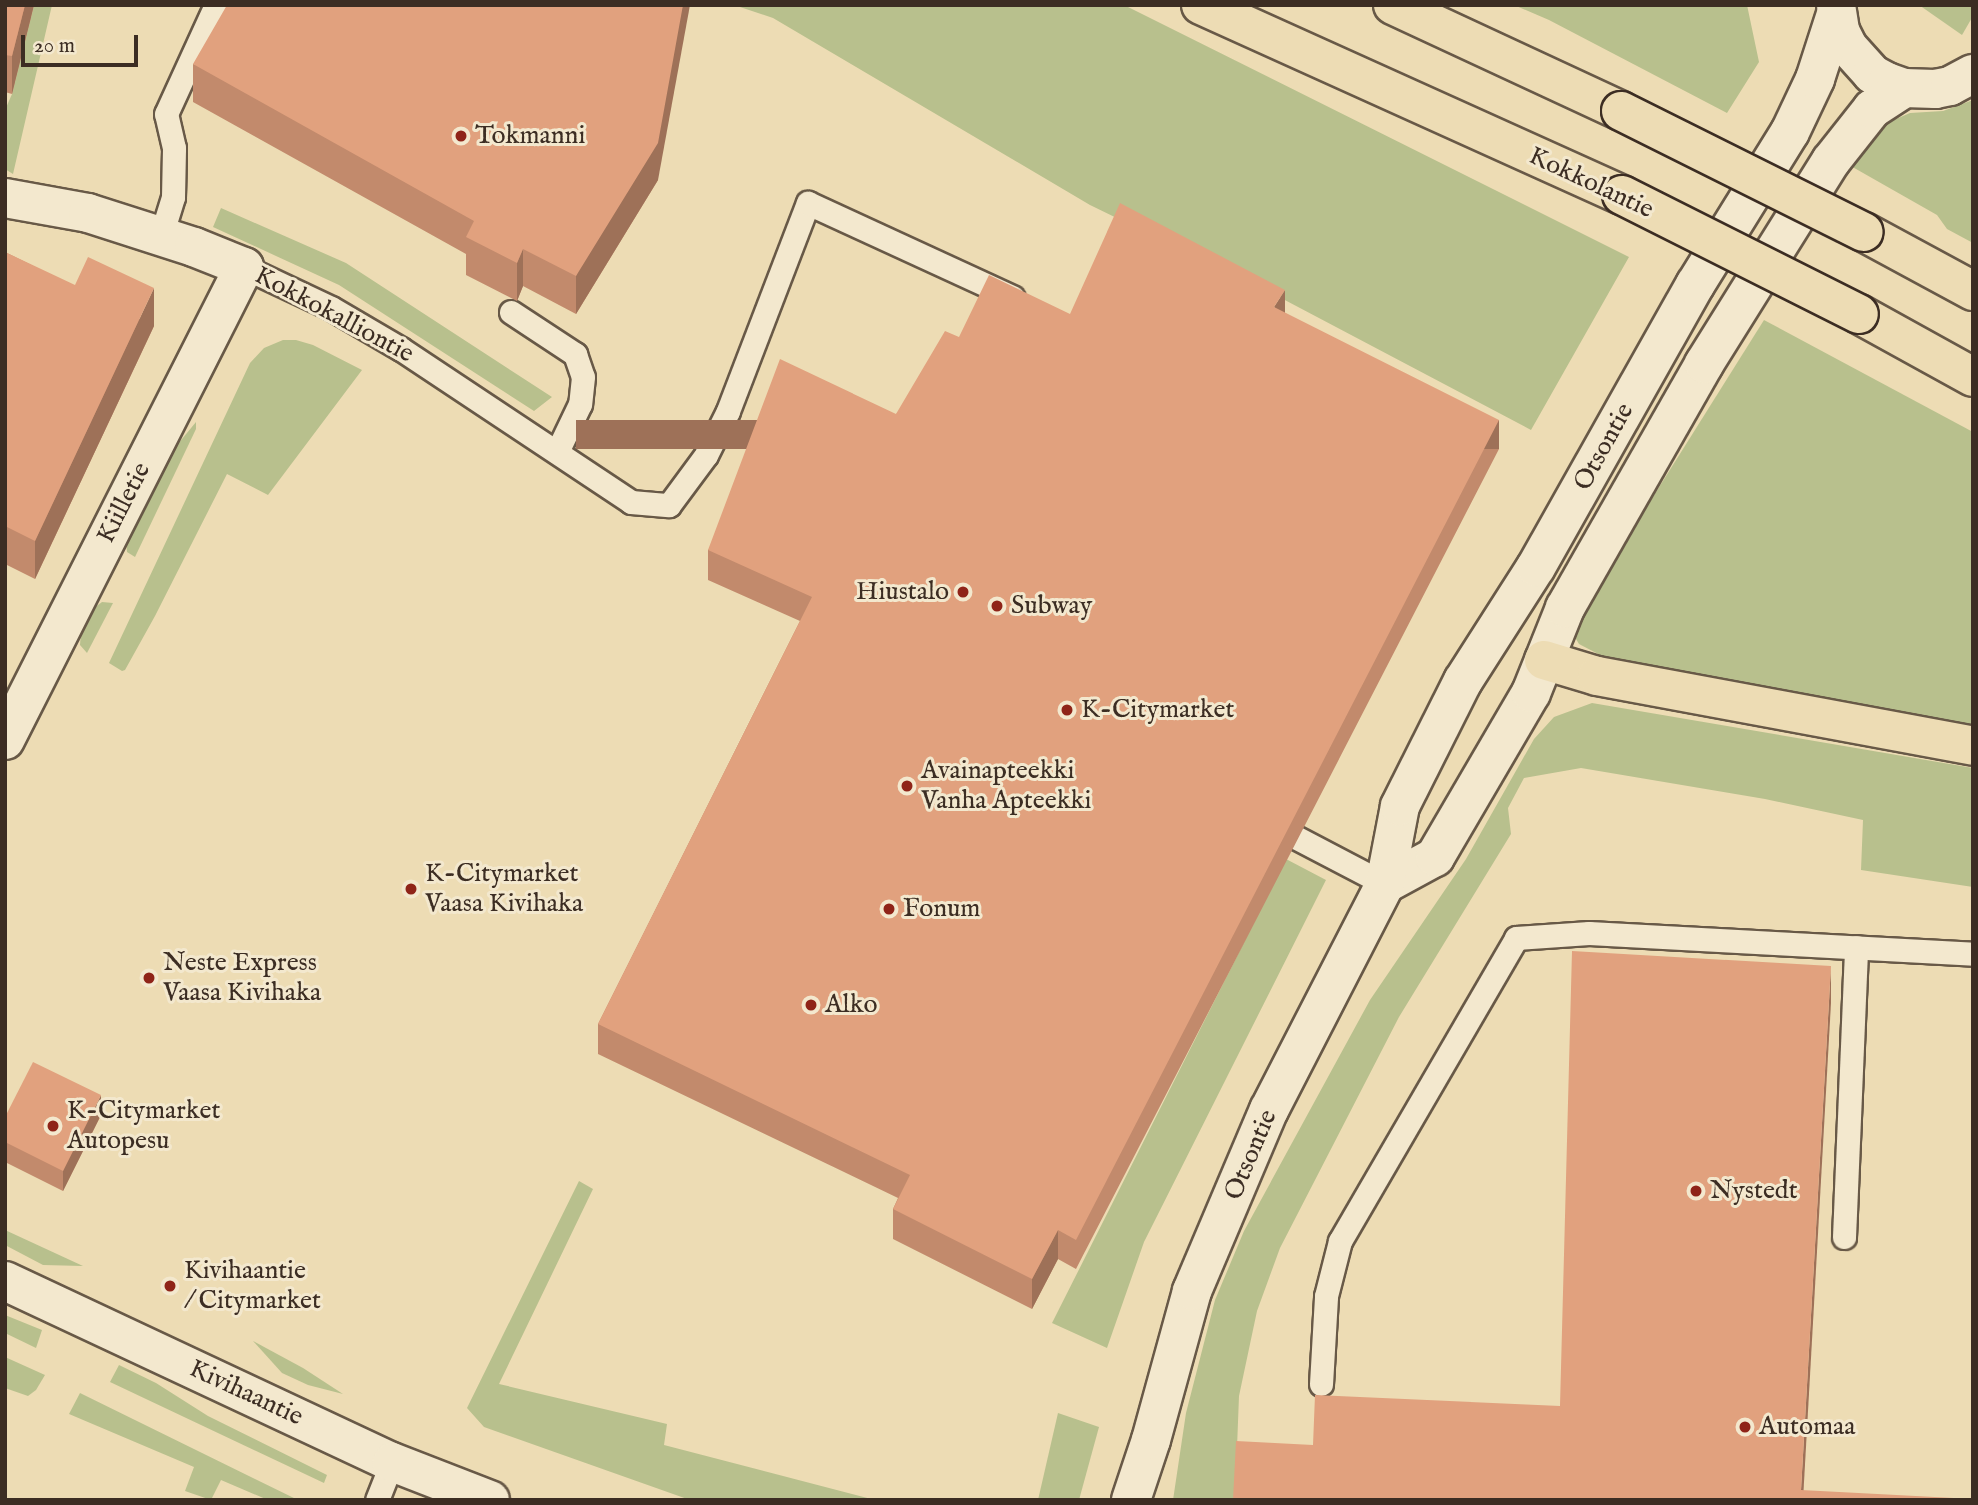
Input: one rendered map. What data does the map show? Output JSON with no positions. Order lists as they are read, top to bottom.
{
  "streets": {
    "highway": ["Kokkolantie"],
    "main road": [
      "Kokkokalliontie",
      "Otsontie",
      "Kiilletie",
      "Kivihaantie"
    ]
  },
  "crossings": [
    ["Kokkokalliontie", "Kiilletie"]
  ],
  "places": [
    "Tokmanni",
    "Hiustalo",
    "Subway",
    "K-Citymarket",
    "Avainapteekki Vanha Apteekki",
    "K-Citymarket Vaasa Kivihaka",
    "Fonum",
    "Neste Express Vaasa Kivihaka",
    "Alko",
    "K-Citymarket Autopesu",
    "Nystedt",
    "Kivihaantie / Citymarket",
    "Automaa"
  ],
  "scale_bar": "20 m"
}
